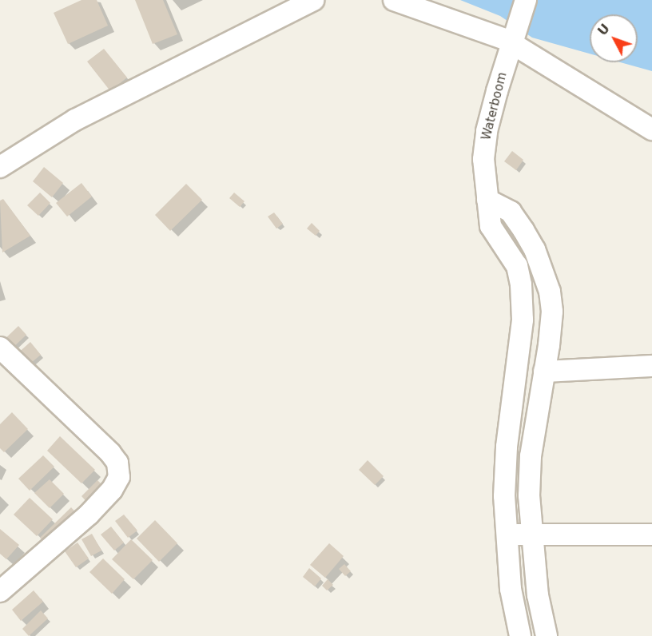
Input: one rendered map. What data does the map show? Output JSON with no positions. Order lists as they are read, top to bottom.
{
  "streets": {
    "street": ["Waterboom"]
  },
  "north": "top left"
}
